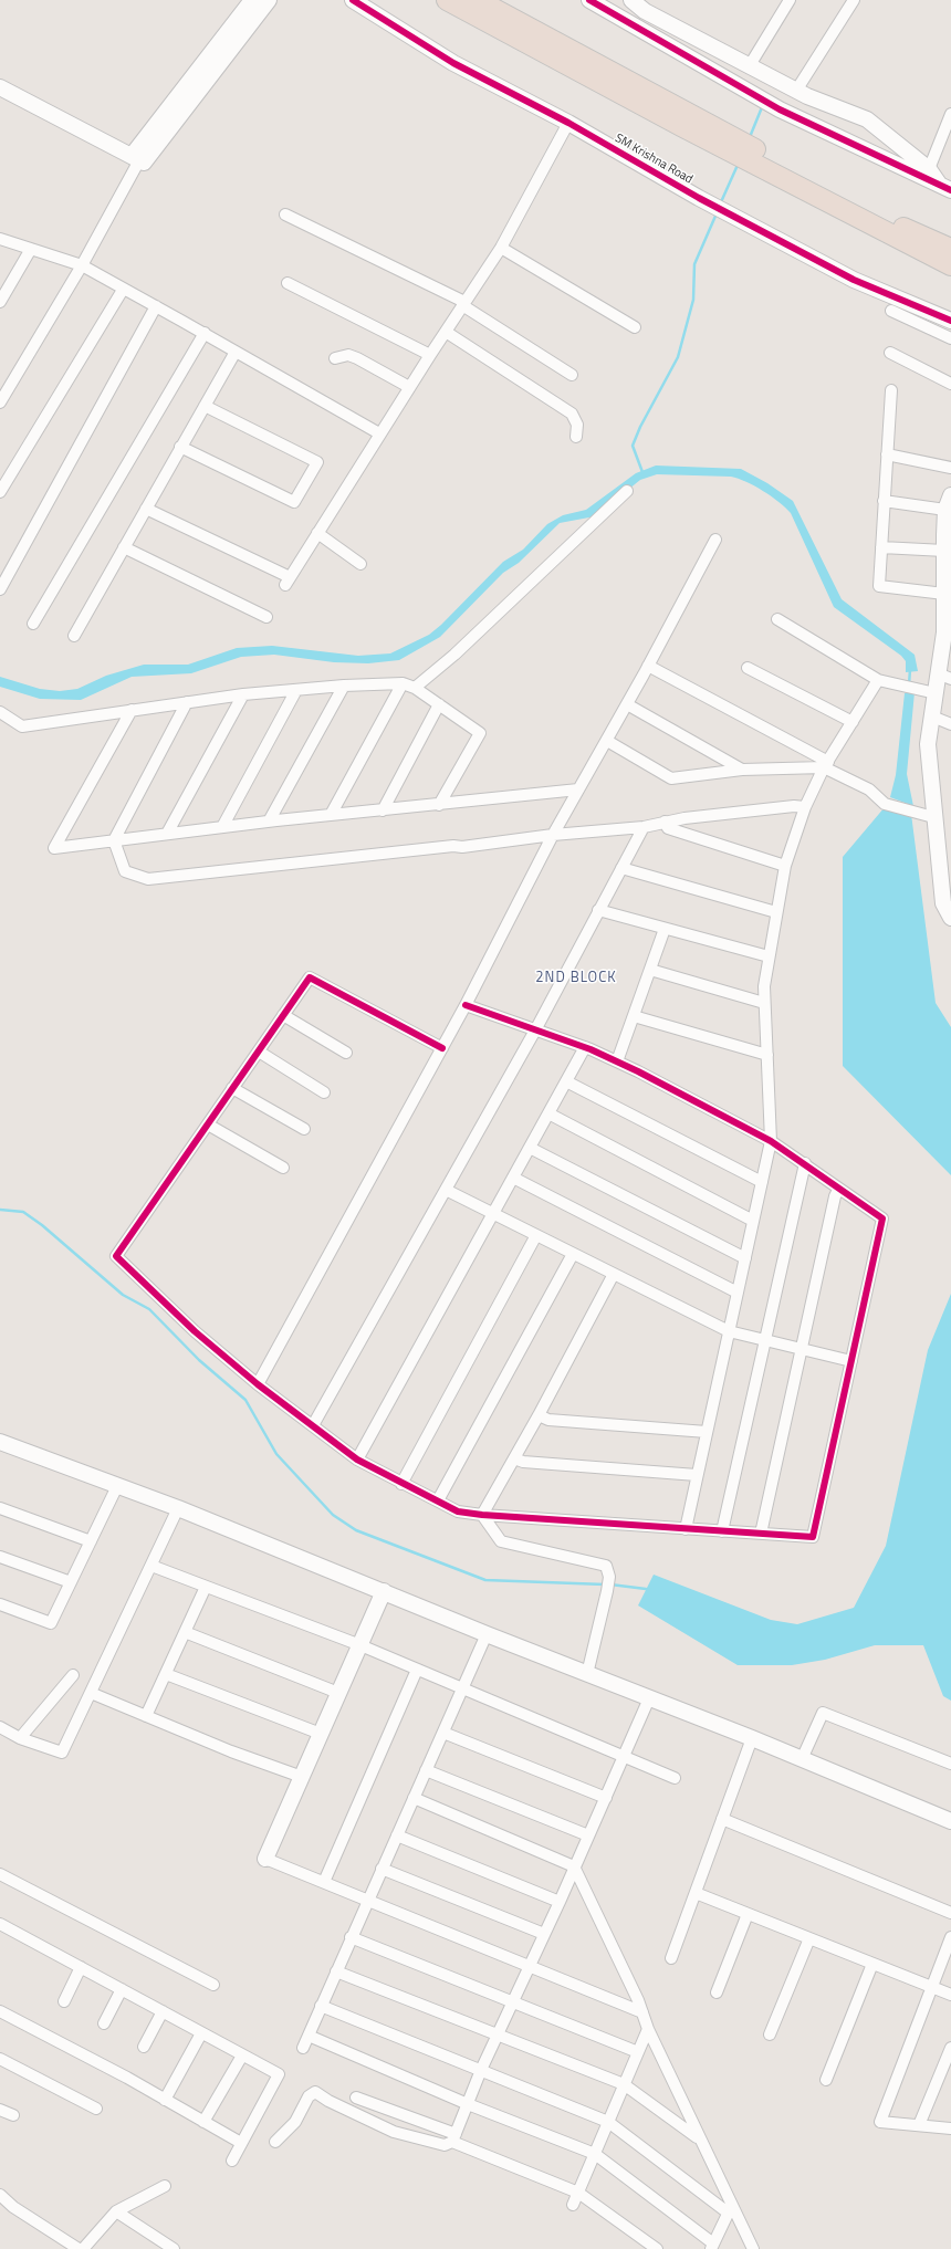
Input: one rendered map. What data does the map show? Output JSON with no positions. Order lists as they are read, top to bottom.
{
  "streets": {
    "street": ["SM Krishna Road"]
  },
  "districts": ["2ND BLOCK"]
}
